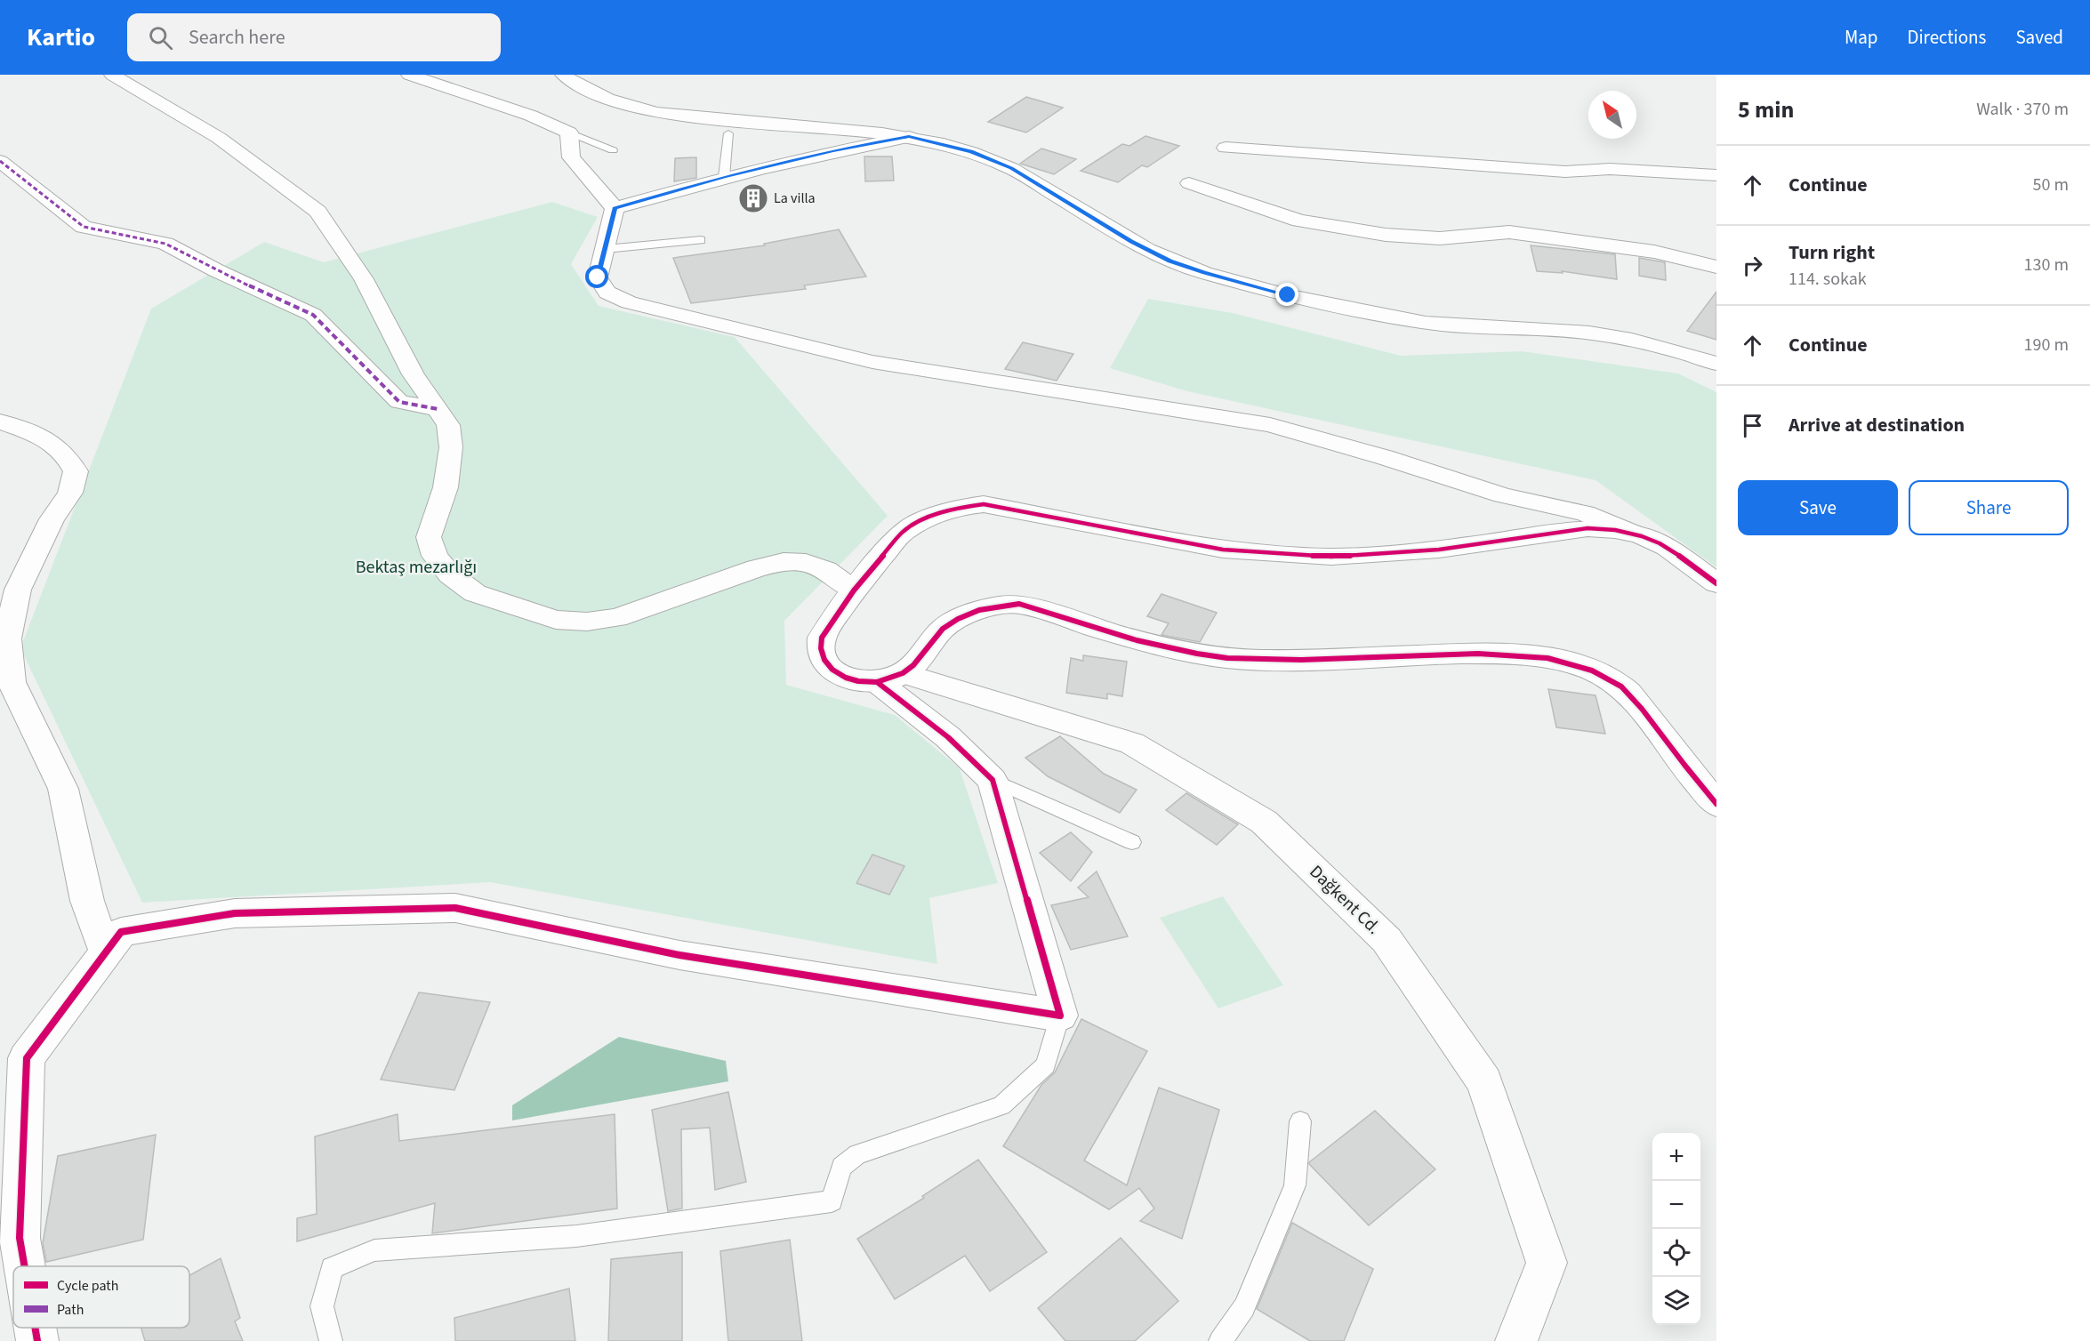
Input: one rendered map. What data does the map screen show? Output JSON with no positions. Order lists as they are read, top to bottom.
{
  "streets": {
    "street": ["Dağkent Cd."]
  },
  "parks": ["Bektaş mezarlığı"],
  "places": {
    "building": ["La villa"]
  },
  "legend": ["Cycle path", "Path"],
  "north": "top left",
  "page": {
    "header": "Kartio",
    "search": "Search here",
    "nav": ["Map", "Directions", "Saved"],
    "heading": ["5 min", "Walk · 370 m"],
    "list": [
      ["Continue", "50 m"],
      ["Turn right", "114. sokak", "130 m"],
      ["Continue", "190 m"],
      "Arrive at destination"
    ],
    "buttons": ["Save", "Share"],
    "map_buttons": ["+", "−"]
  }
}
